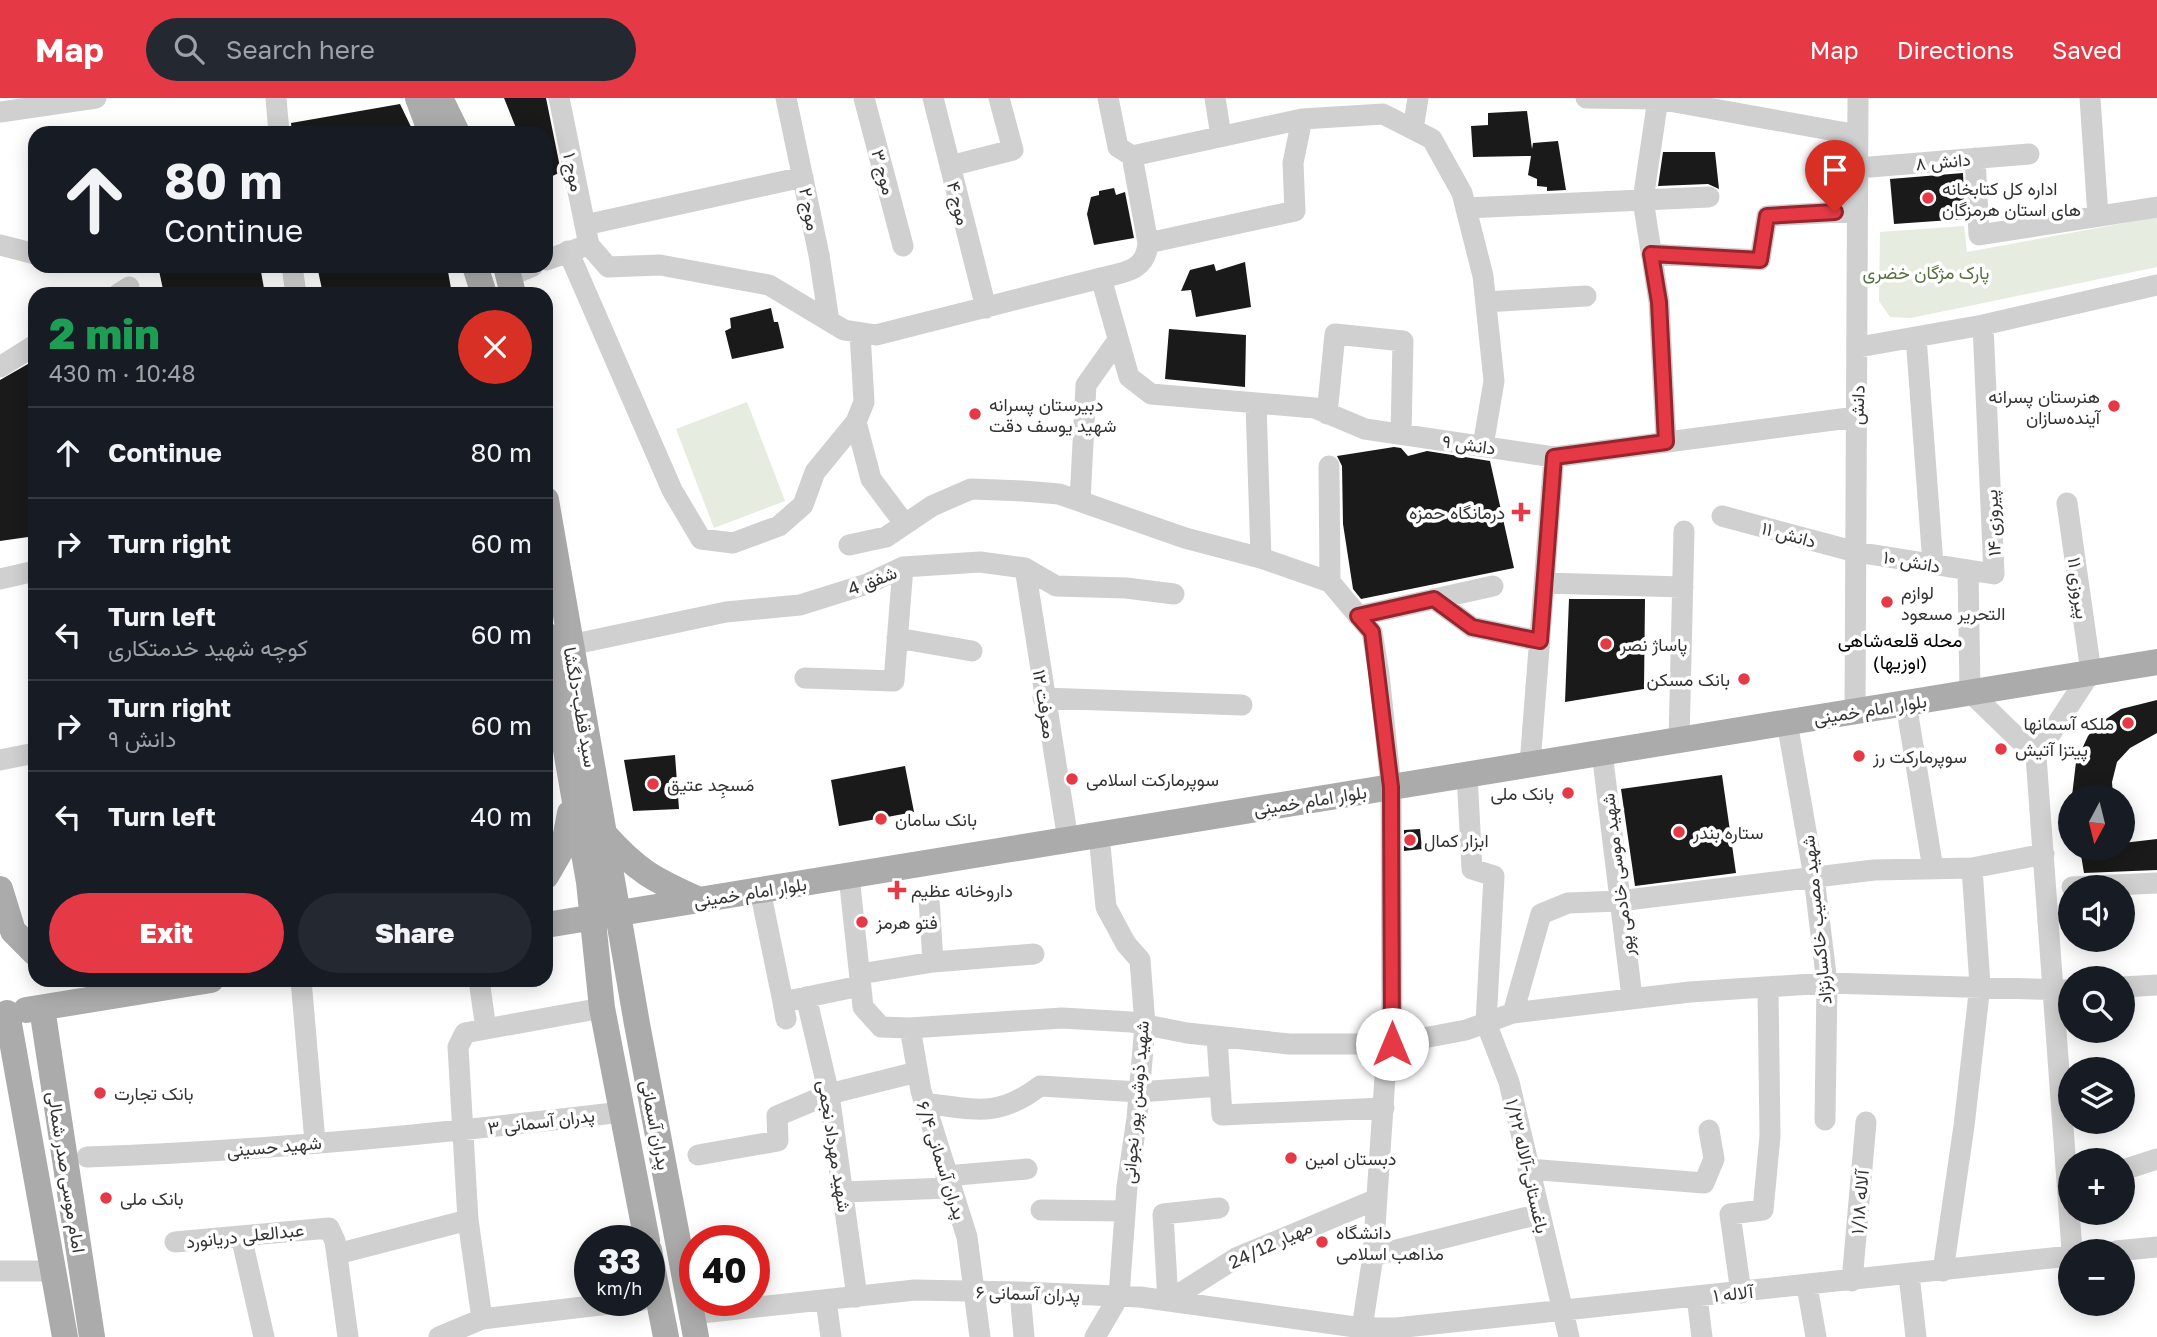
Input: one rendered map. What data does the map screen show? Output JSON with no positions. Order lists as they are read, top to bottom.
{
  "streets": {
    "main road": [
      "سید قطب-دلگشا",
      "بلوار امام خمینی",
      "پدران آسمانی",
      "امام موسی صدر شمالی"
    ],
    "street": [
      "دانش ۸",
      "موج ۱",
      "موج ۳",
      "موج ۴",
      "موج ۲",
      "دانش",
      "دانش ۹",
      "پیروزی ۱۴",
      "دانش ۱۱",
      "دانش ۱۰",
      "شفق 4",
      "پیروزی ۱۱",
      "معرفت ۱۲",
      "شهید موسی خادمی پور",
      "شهید مصیب خاکسارنژاد",
      "شهید ذوشن پور نجوانی",
      "پدران آسمانی ۳",
      "شهید حسینی",
      "شهید مهرداد نجمی",
      "پدران آسمانی ۶/۴",
      "باغستانی-آلاله ۱/۲۲",
      "آلاله ۱/۱۸",
      "عبدالعلی دریانورد",
      "مهیار 24/12",
      "پدران آسمانی ۶",
      "آلاله ۱"
    ]
  },
  "crossings": [
    ["دانش ۸", "دانش"],
    ["دانش", "دانش ۹"],
    ["دانش", "دانش ۱۱"],
    ["دانش", "دانش ۱۰"],
    ["دانش", "بلوار امام خمینی"],
    ["پیروزی ۱۴", "دانش ۱۰"],
    ["پیروزی ۱۴", "بلوار امام خمینی"],
    ["دانش ۱۱", "دانش ۱۰"],
    ["شفق 4", "معرفت ۱۲"],
    ["شفق 4", "سید قطب-دلگشا"],
    ["پیروزی ۱۱", "بلوار امام خمینی"],
    ["معرفت ۱۲", "بلوار امام خمینی"],
    ["سید قطب-دلگشا", "بلوار امام خمینی"],
    ["سید قطب-دلگشا", "پدران آسمانی"],
    ["بلوار امام خمینی", "شهید موسی خادمی پور"],
    ["بلوار امام خمینی", "شهید مصیب خاکسارنژاد"],
    ["بلوار امام خمینی", "شهید ذوشن پور نجوانی"],
    ["بلوار امام خمینی", "پدران آسمانی"],
    ["شهید ذوشن پور نجوانی", "پدران آسمانی ۶"],
    ["پدران آسمانی ۳", "پدران آسمانی"],
    ["پدران آسمانی ۳", "شهید حسینی"],
    ["پدران آسمانی", "پدران آسمانی ۶"],
    ["شهید مهرداد نجمی", "پدران آسمانی ۶"],
    ["پدران آسمانی ۶/۴", "پدران آسمانی ۶"],
    ["باغستانی-آلاله ۱/۲۲", "آلاله ۱"],
    ["آلاله ۱/۱۸", "آلاله ۱"],
    ["مهیار 24/12", "پدران آسمانی ۶"],
    ["پدران آسمانی ۶", "آلاله ۱"]
  ],
  "districts": ["محله قلعه‌شاهی (اوزیها)"],
  "parks": ["پارک مژگان خضری"],
  "places": {
    "other": [
      "اداره کل کتابخانه های استان هرمزگان",
      "هنرستان پسرانه آینده‌سازان",
      "دبیرستان پسرانه شهید یوسف دقت",
      "لوازم التحریر مسعود",
      "پاساژ نصر",
      "بانک مسکن",
      "ملکه آسمانها",
      "پیتزا آتیش",
      "سوپرمارکت رز",
      "سوپرمارکت اسلامی",
      "مَسجِد عتیق",
      "بانک ملى",
      "بانک سامان",
      "ستاره بندر",
      "ابزار کمال",
      "فتو هرمز",
      "بانک تجارت",
      "دبستان امین",
      "بانک ملی",
      "دانشگاه مذاهب اسلامی"
    ],
    "health": ["درمانگاه حمزه", "داروخانه عظیم"]
  },
  "north": "bottom",
  "page": {
    "header": "Map",
    "search": "Search here",
    "nav": ["Map", "Directions", "Saved"],
    "turn": ["80 m", "Continue"],
    "heading": ["2 min", "430 m · 10:48"],
    "list": [
      {
        "name": "Continue",
        "value": "80 m"
      },
      {
        "name": "Turn right",
        "value": "60 m"
      },
      {
        "name": "Turn left",
        "note": "کوچه شهید خدمتکاری",
        "value": "60 m"
      },
      {
        "name": "Turn right",
        "note": "دانش ۹",
        "value": "60 m"
      },
      {
        "name": "Turn left",
        "value": "40 m"
      }
    ],
    "map_buttons": ["+", "−"],
    "buttons": ["Exit", "Share"],
    "speed": "33 km/h",
    "limit": "40"
  }
}
